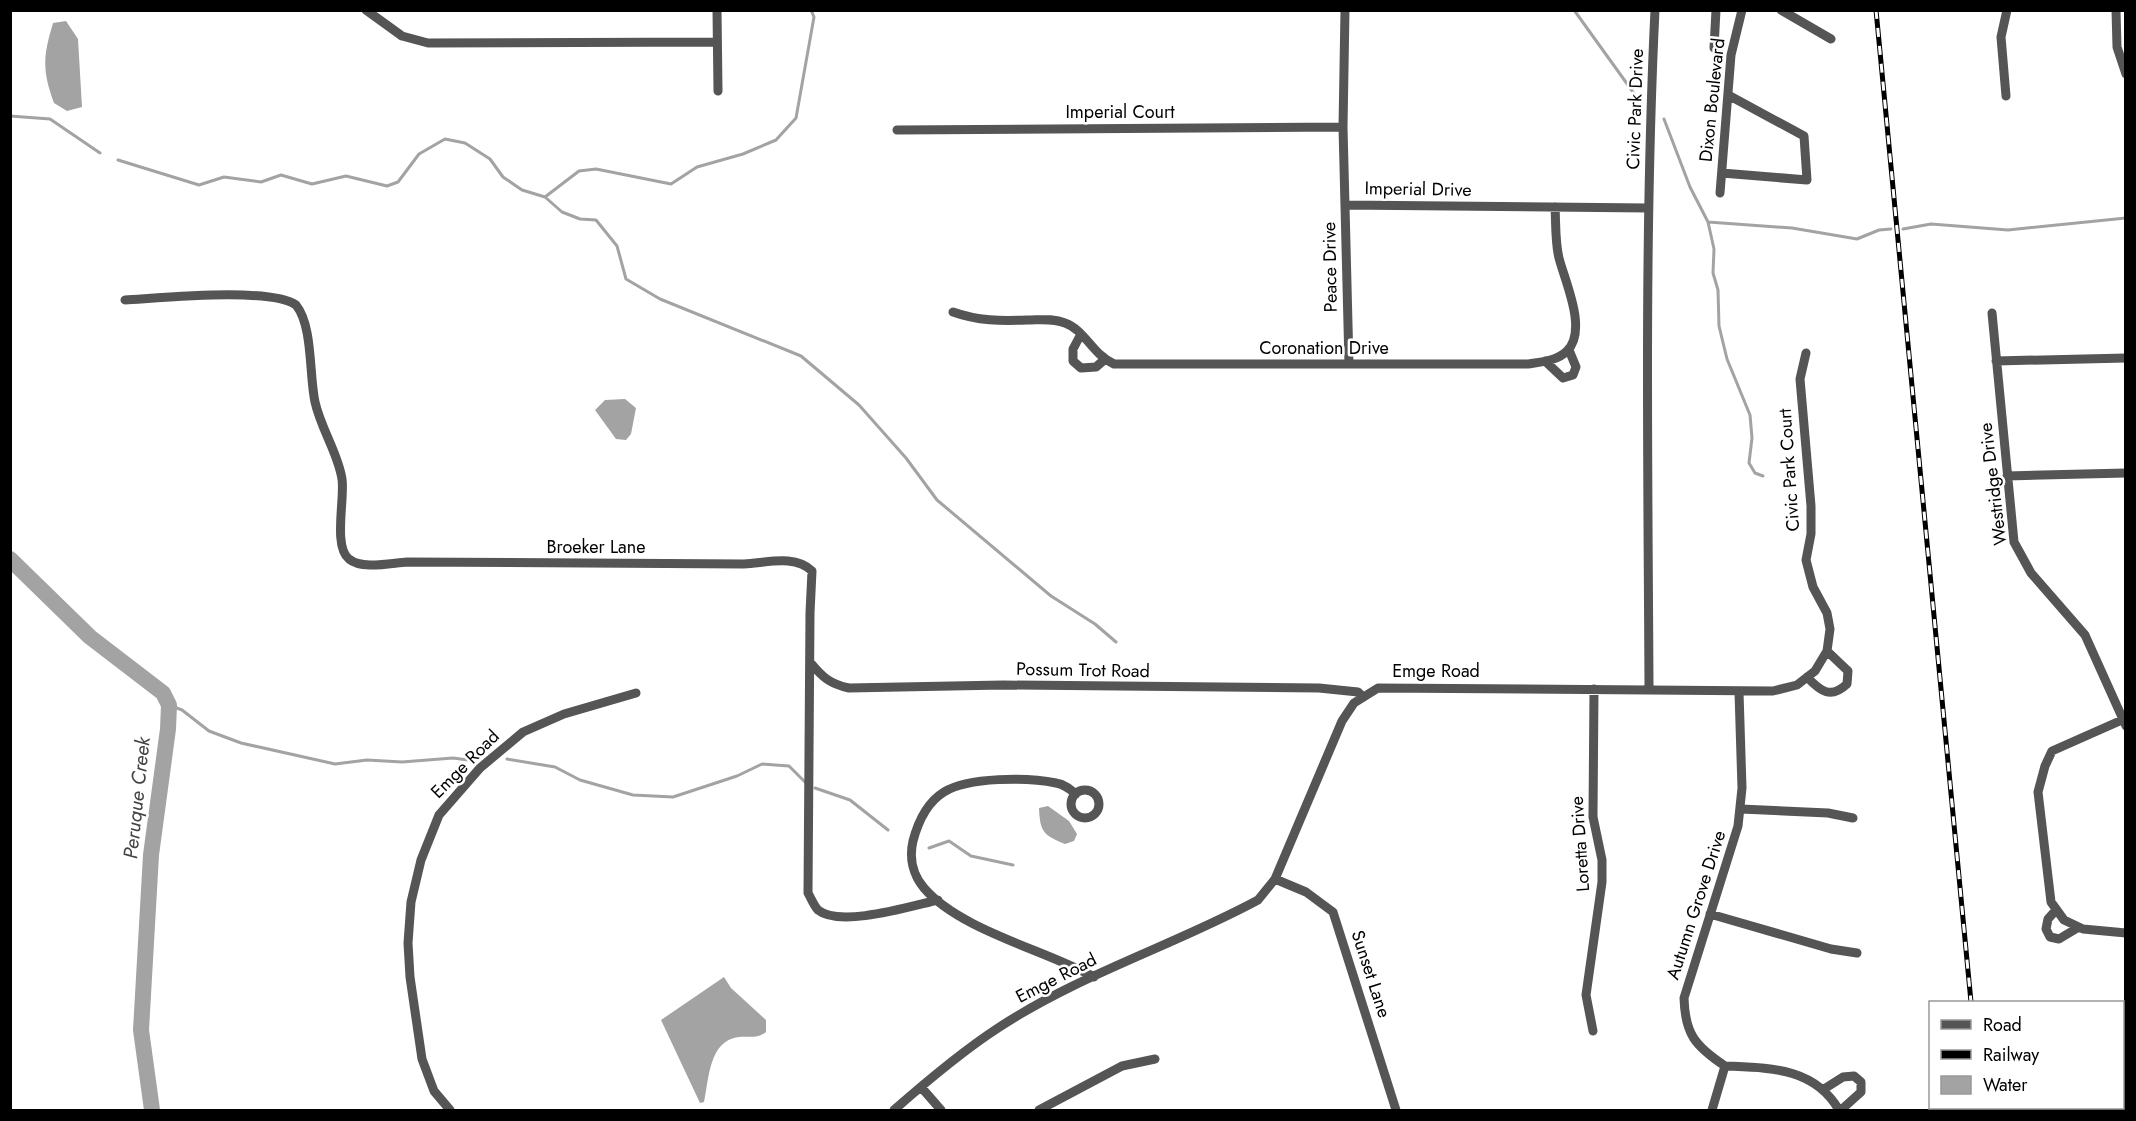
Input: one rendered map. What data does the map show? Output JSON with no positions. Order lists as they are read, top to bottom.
{
  "streets": {
    "street": [
      "Dixon Boulevard",
      "Civic Park Drive",
      "Imperial Court",
      "Imperial Drive",
      "Peace Drive",
      "Coronation Drive",
      "Civic Park Court",
      "Westridge Drive",
      "Broeker Lane",
      "Possum Trot Road",
      "Emge Road",
      "Loretta Drive",
      "Autumn Grove Drive",
      "Sunset Lane"
    ]
  },
  "crossings": [
    ["Civic Park Drive", "Imperial Drive"],
    ["Imperial Court", "Imperial Drive"],
    ["Imperial Drive", "Peace Drive"],
    ["Peace Drive", "Coronation Drive"],
    ["Broeker Lane", "Possum Trot Road"],
    ["Possum Trot Road", "Emge Road"],
    ["Emge Road", "Loretta Drive"],
    ["Emge Road", "Sunset Lane"]
  ],
  "water": ["Peruque Creek"],
  "legend": ["Road", "Railway", "Water"]
}
